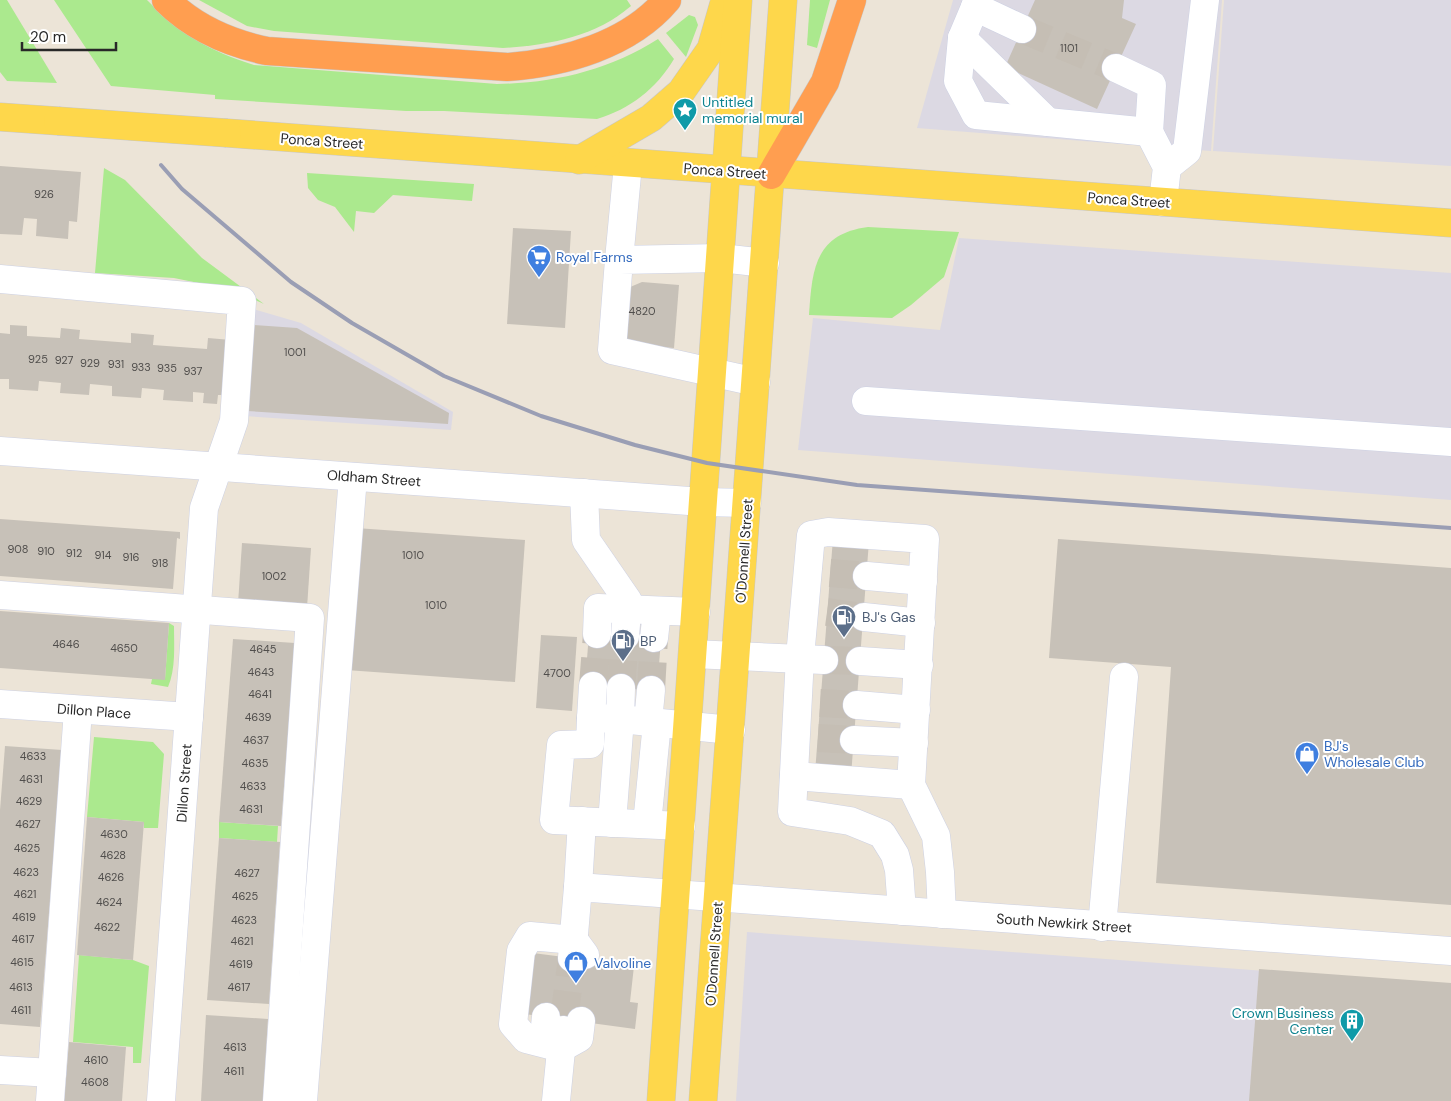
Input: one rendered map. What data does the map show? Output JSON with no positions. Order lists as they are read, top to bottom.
{
  "streets": {
    "main road": ["Ponca Street", "O'Donnell Street"],
    "street": [
      "Oldham Street",
      "Dillon Place",
      "Dillon Street",
      "South Newkirk Street"
    ]
  },
  "crossings": [
    ["Ponca Street", "O'Donnell Street"],
    ["Oldham Street", "O'Donnell Street"],
    ["Oldham Street", "Dillon Street"],
    ["O'Donnell Street", "South Newkirk Street"],
    ["Dillon Place", "Dillon Street"]
  ],
  "places": {
    "place": ["Untitled memorial mural"],
    "supermarket": ["Royal Farms"],
    "fuel station": ["BJ's Gas", "BP"],
    "shop": ["BJ's Wholesale Club", "Valvoline"],
    "building": ["Crown Business Center"]
  },
  "house_numbers": [
    "1101",
    "926",
    "4820",
    "1001",
    "925",
    "927",
    "929",
    "931",
    "933",
    "935",
    "937",
    "908",
    "910",
    "912",
    "914",
    "1010",
    "916",
    "918",
    "1002",
    "1010",
    "4646",
    "4650",
    "4645",
    "4643",
    "4700",
    "4641",
    "4639",
    "4637",
    "4633",
    "4635",
    "4631",
    "4633",
    "4629",
    "4631",
    "4627",
    "4630",
    "4625",
    "4628",
    "4623",
    "4627",
    "4626",
    "4621",
    "4625",
    "4624",
    "4619",
    "4623",
    "4622",
    "4617",
    "4621",
    "4615",
    "4619",
    "4613",
    "4617",
    "4611",
    "4613",
    "4610",
    "4611",
    "4608"
  ],
  "scale_bar": "20 m"
}
